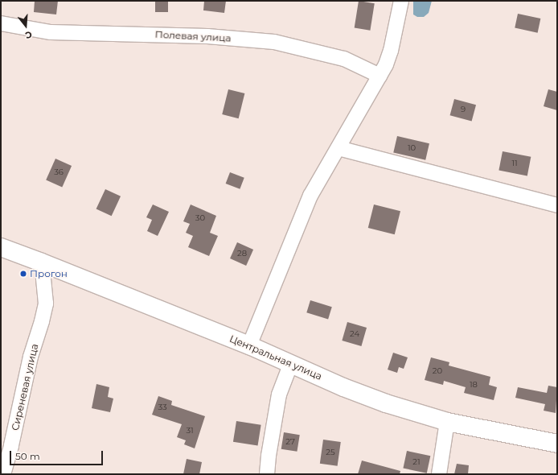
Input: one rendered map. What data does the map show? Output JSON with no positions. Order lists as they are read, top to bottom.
{
  "streets": {
    "main road": ["Центральная улица"],
    "street": ["Полевая улица", "Сиреневая улица"]
  },
  "crossings": [
    ["Центральная улица", "Сиреневая улица"]
  ],
  "places": ["Прогон"],
  "house_numbers": [
    "9",
    "10",
    "11",
    "36",
    "30",
    "28",
    "24",
    "20",
    "18",
    "33",
    "31",
    "27",
    "25",
    "21"
  ],
  "scale_bar": "50 m",
  "north": "bottom"
}
